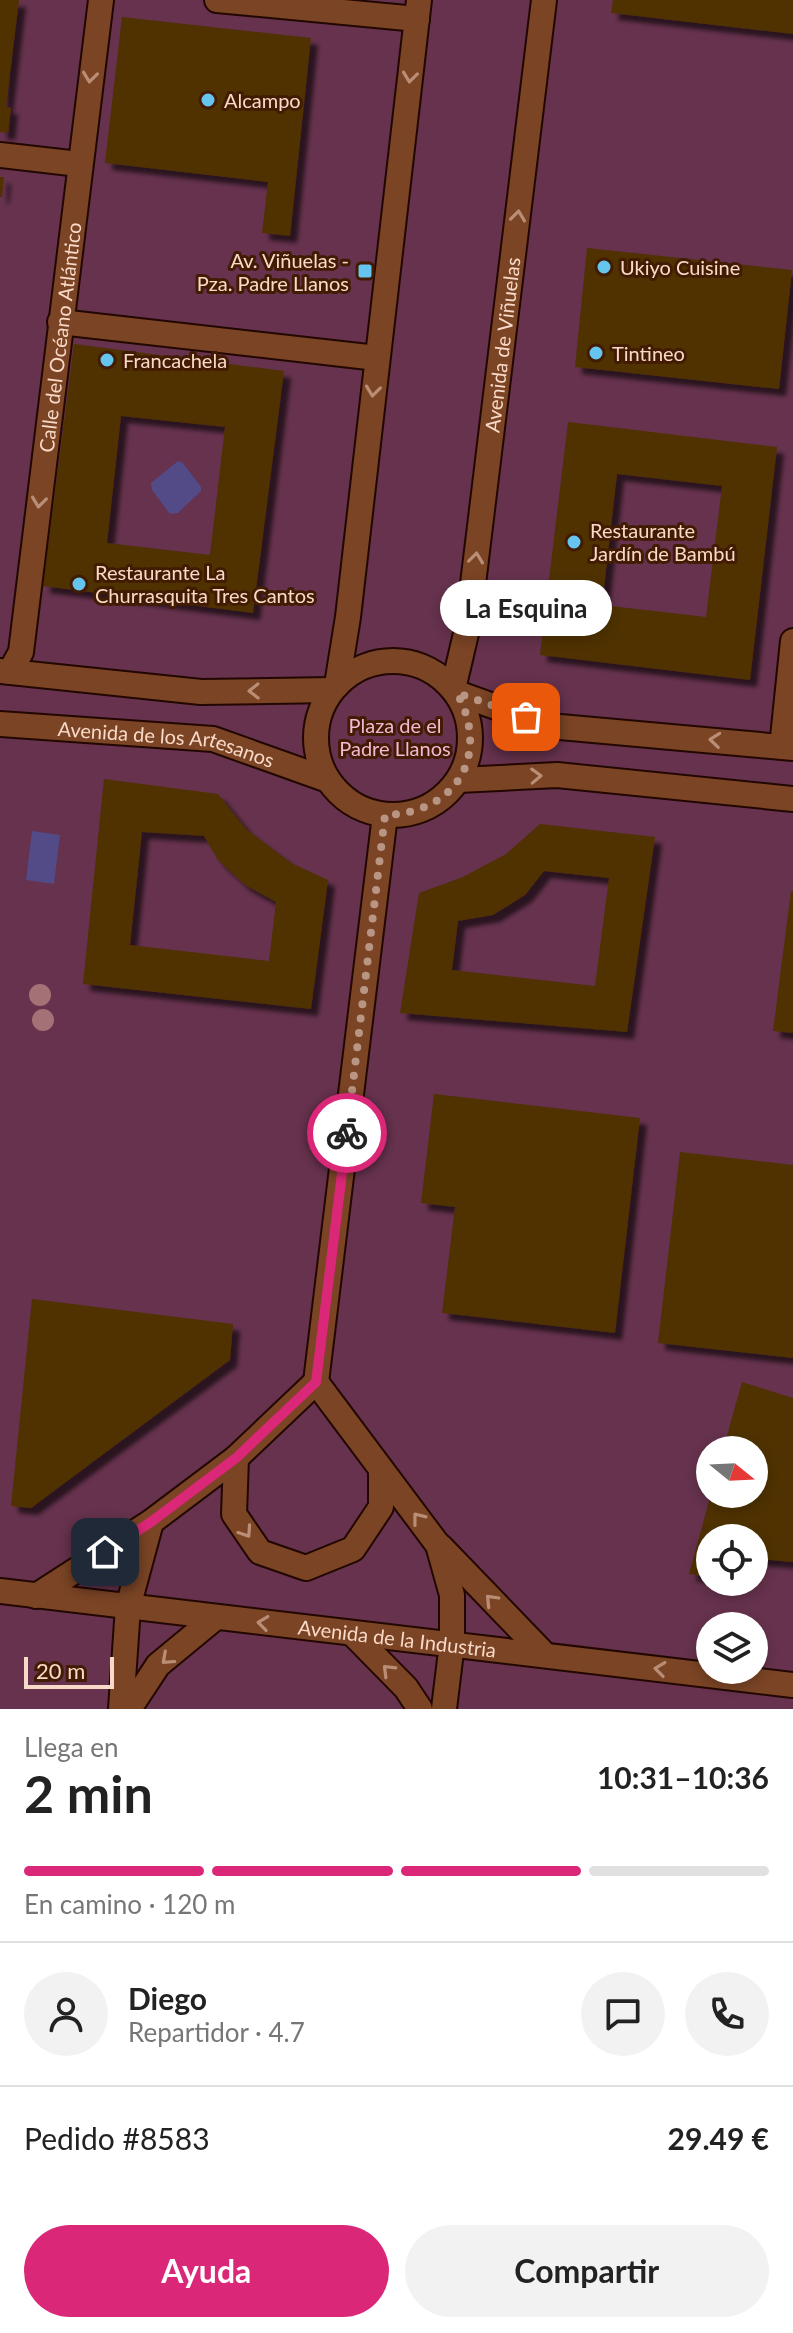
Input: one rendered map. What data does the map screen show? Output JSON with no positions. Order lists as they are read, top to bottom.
{
  "streets": {
    "street": [
      "Calle del Océano Atlántico",
      "Avenida de Viñuelas",
      "Avenida de los Artesanos",
      "Avenida de la Industria"
    ]
  },
  "crossings": [
    ["Avenida de Viñuelas", "Avenida de los Artesanos"]
  ],
  "one_way": ["Calle del Océano Atlántico", "Avenida de la Industria"],
  "parks": ["Plaza de el Padre Llanos"],
  "places": {
    "other": [
      "Alcampo",
      "Ukiyo Cuisine",
      "Tintineo",
      "Francachela",
      "Restaurante Jardín de Bambú",
      "Restaurante La Churrasquita Tres Cantos",
      "La Esquina"
    ],
    "transit": ["Av. Viñuelas - Pza. Padre Llanos"]
  },
  "scale_bar": "20 m",
  "north": "right",
  "page": {
    "bubble": "La Esquina",
    "scale": "20 m",
    "heading": ["2 min", "Llega en", "10:31–10:36"],
    "panel": [
      "Diego",
      "Repartidor · 4.7",
      "Pedido #8583",
      "29.49 €"
    ],
    "bar": "En camino · 120 m",
    "buttons": ["Ayuda", "Compartir"]
  }
}
